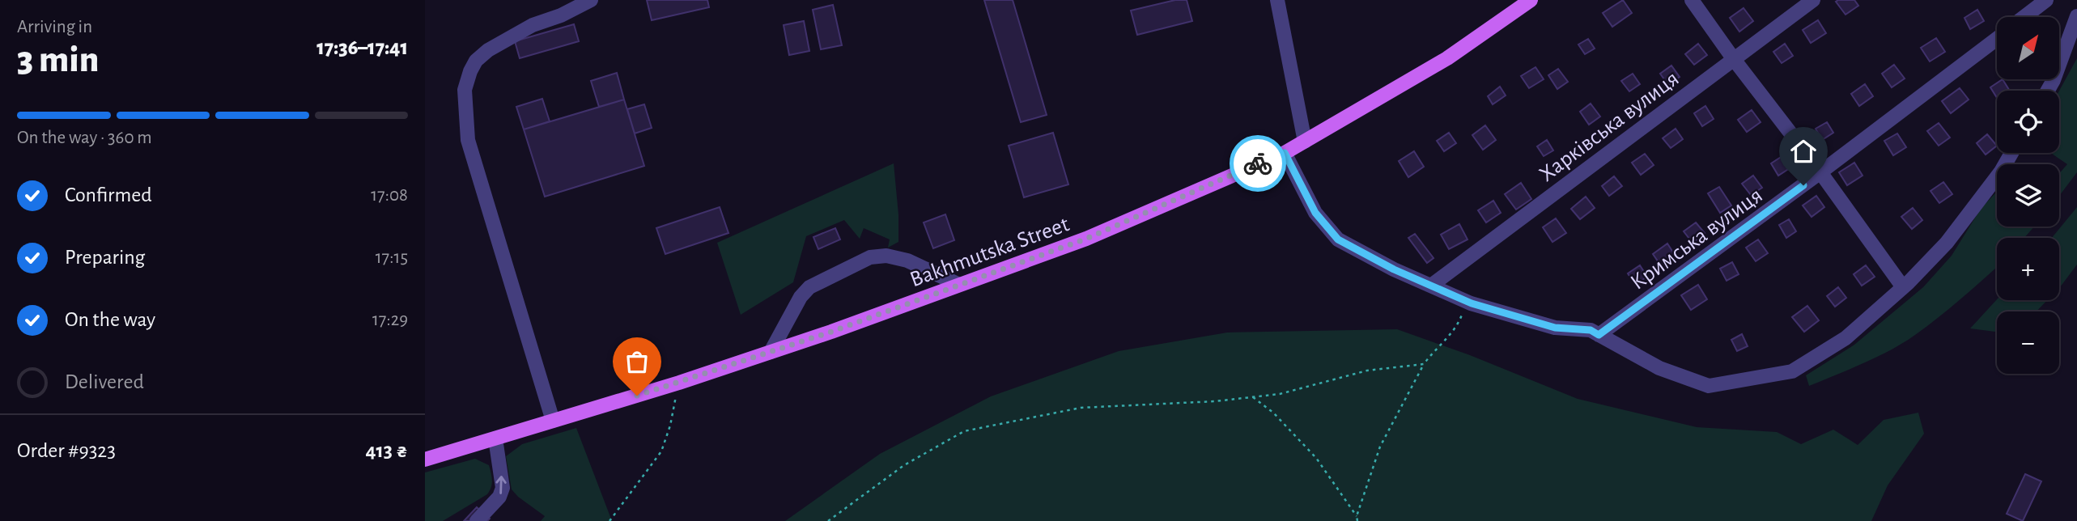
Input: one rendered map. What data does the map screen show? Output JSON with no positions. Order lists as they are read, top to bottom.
{
  "streets": {
    "main road": ["Bakhmutska Street"],
    "street": ["Харківська вулиця", "Кримська вулиця"]
  },
  "north": "top right",
  "page": {
    "heading": ["3 min", "Arriving in", "17:36–17:41"],
    "panel": ["Order #9323", "413 ₴"],
    "map_buttons": ["+", "−"],
    "bar": "On the way · 360 m",
    "list": [
      ["Confirmed", "17:08"],
      ["Preparing", "17:15"],
      ["On the way", "17:29"],
      "Delivered"
    ]
  }
}
